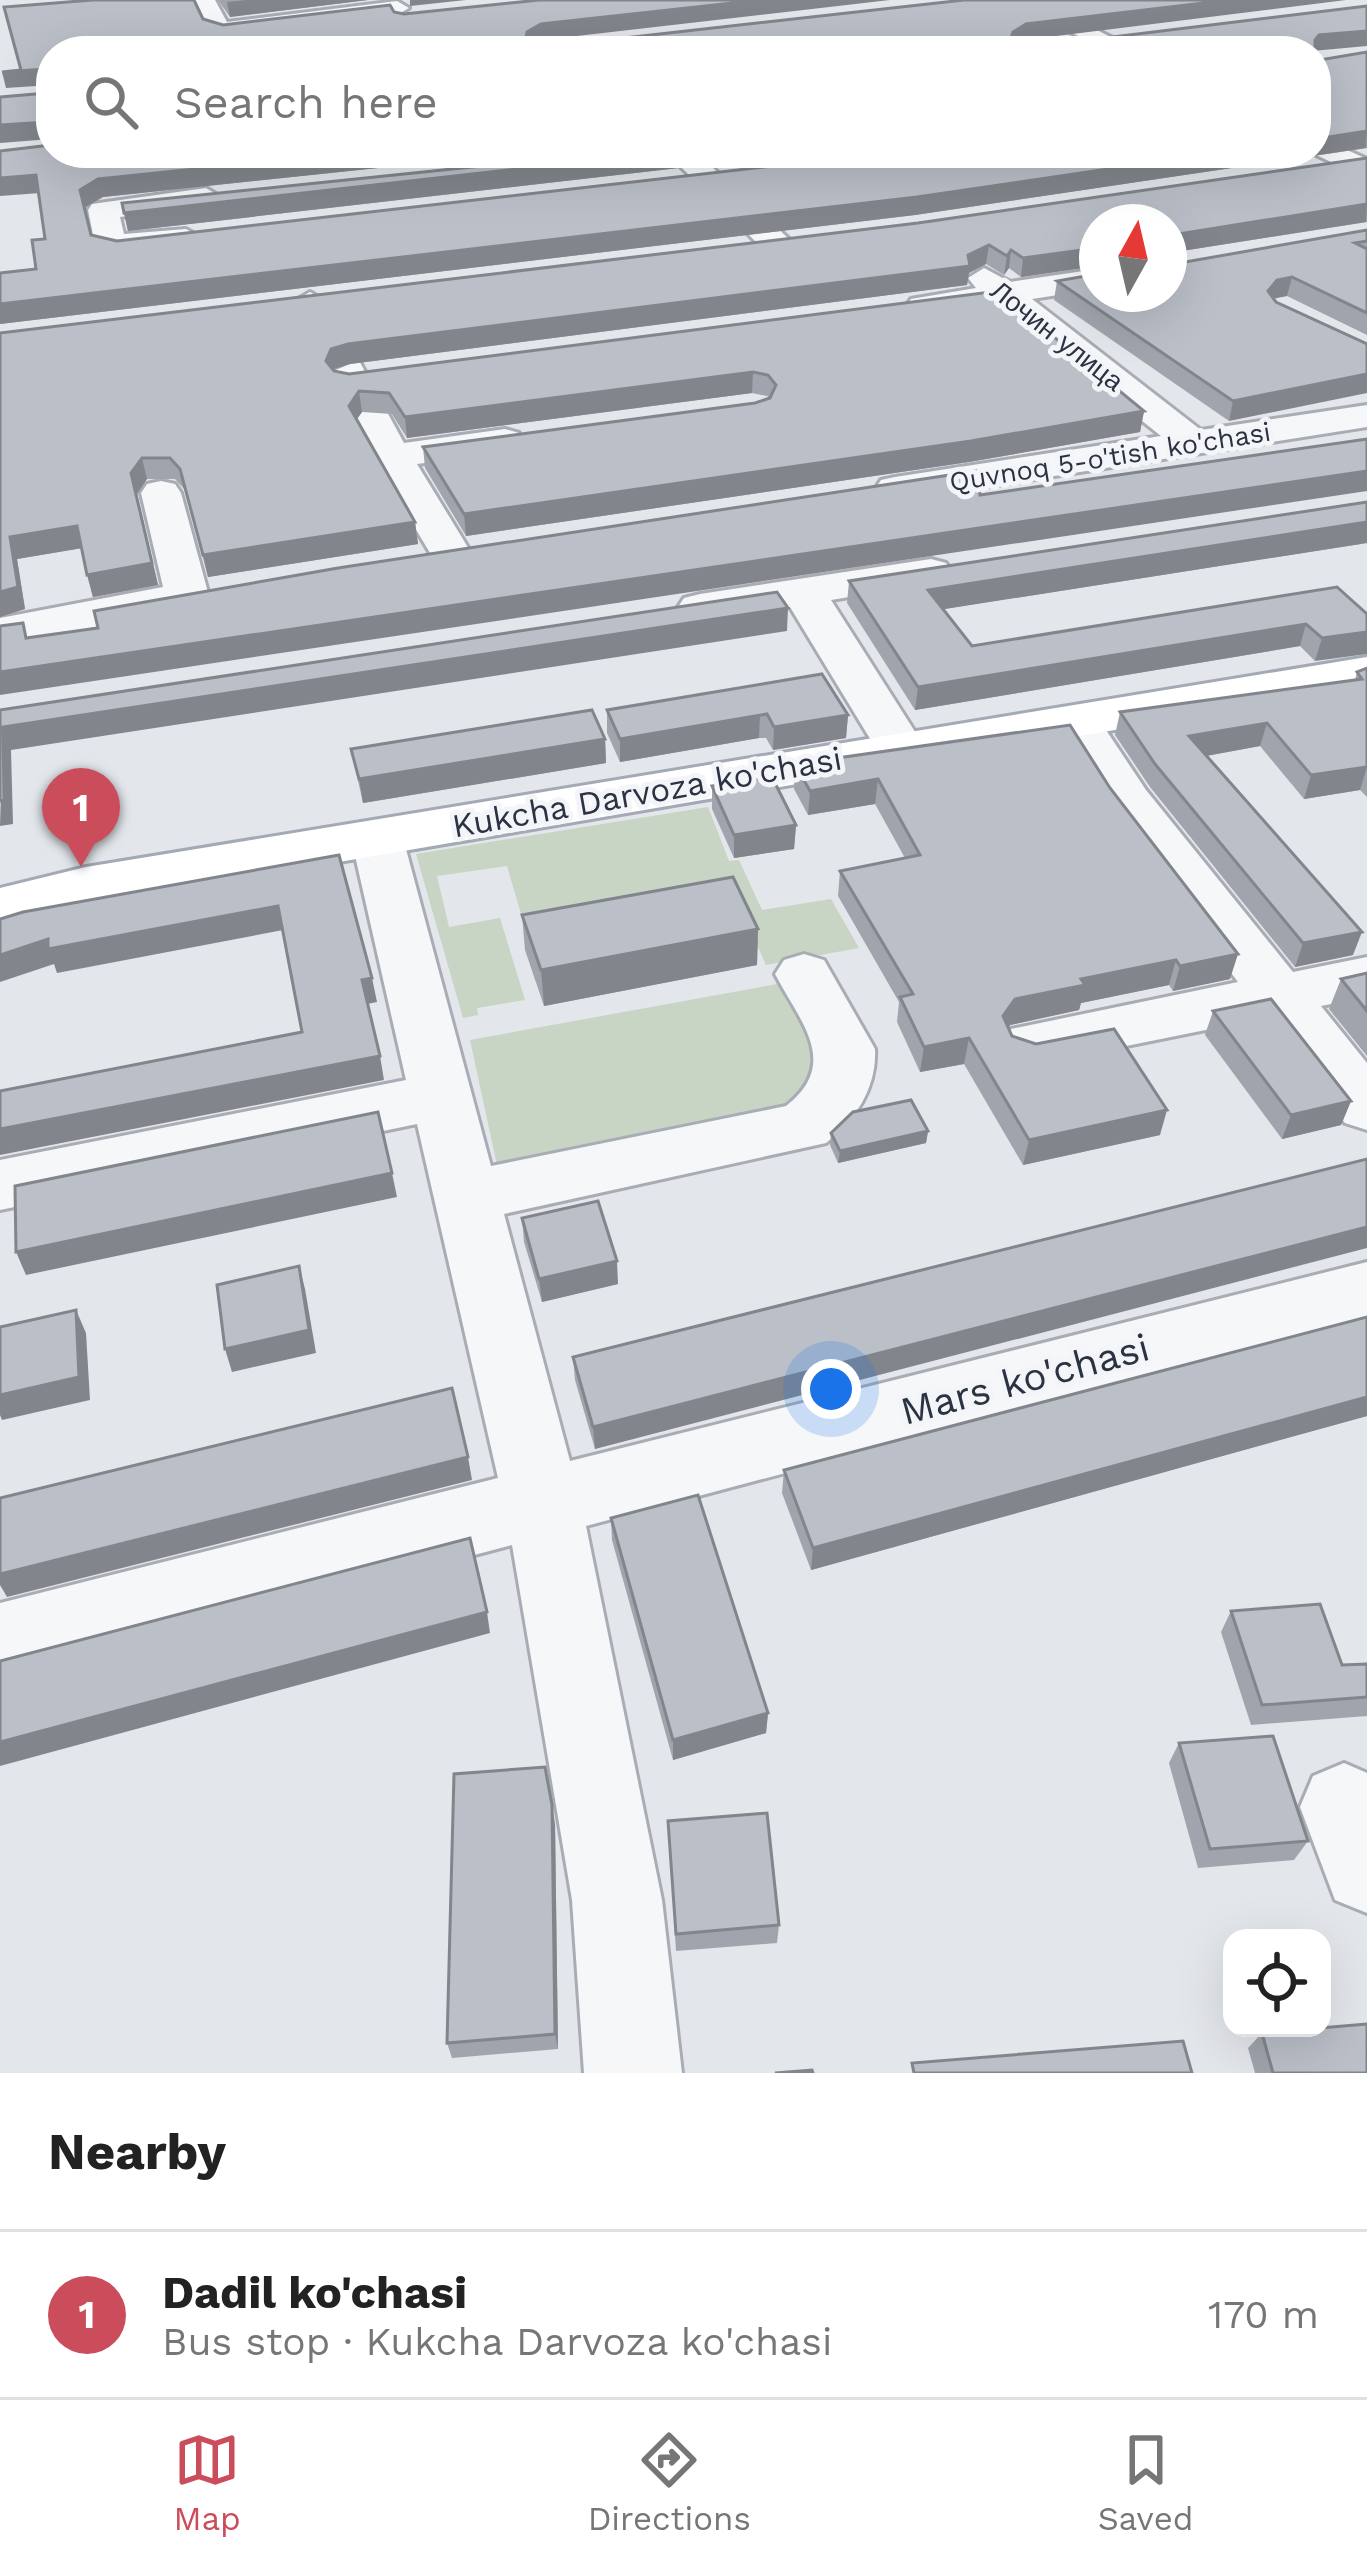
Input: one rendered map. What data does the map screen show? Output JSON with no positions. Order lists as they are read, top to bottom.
{
  "streets": {
    "main road": ["Kukcha Darvoza ko'chasi"],
    "street": ["Лочин улица", "Quvnoq 5-o'tish ko'chasi", "Mars ko'chasi"]
  },
  "crossings": [
    ["Лочин улица", "Quvnoq 5-o'tish ko'chasi"]
  ],
  "north": "top",
  "page": {
    "search": "Search here",
    "pins": "1",
    "heading": "Nearby",
    "list": [
      {
        "mark": "1",
        "name": "Dadil ko'chasi",
        "note": "Bus stop · Kukcha Darvoza ko'chasi",
        "value": "170 m"
      }
    ],
    "nav": ["Map", "Directions", "Saved"]
  }
}
